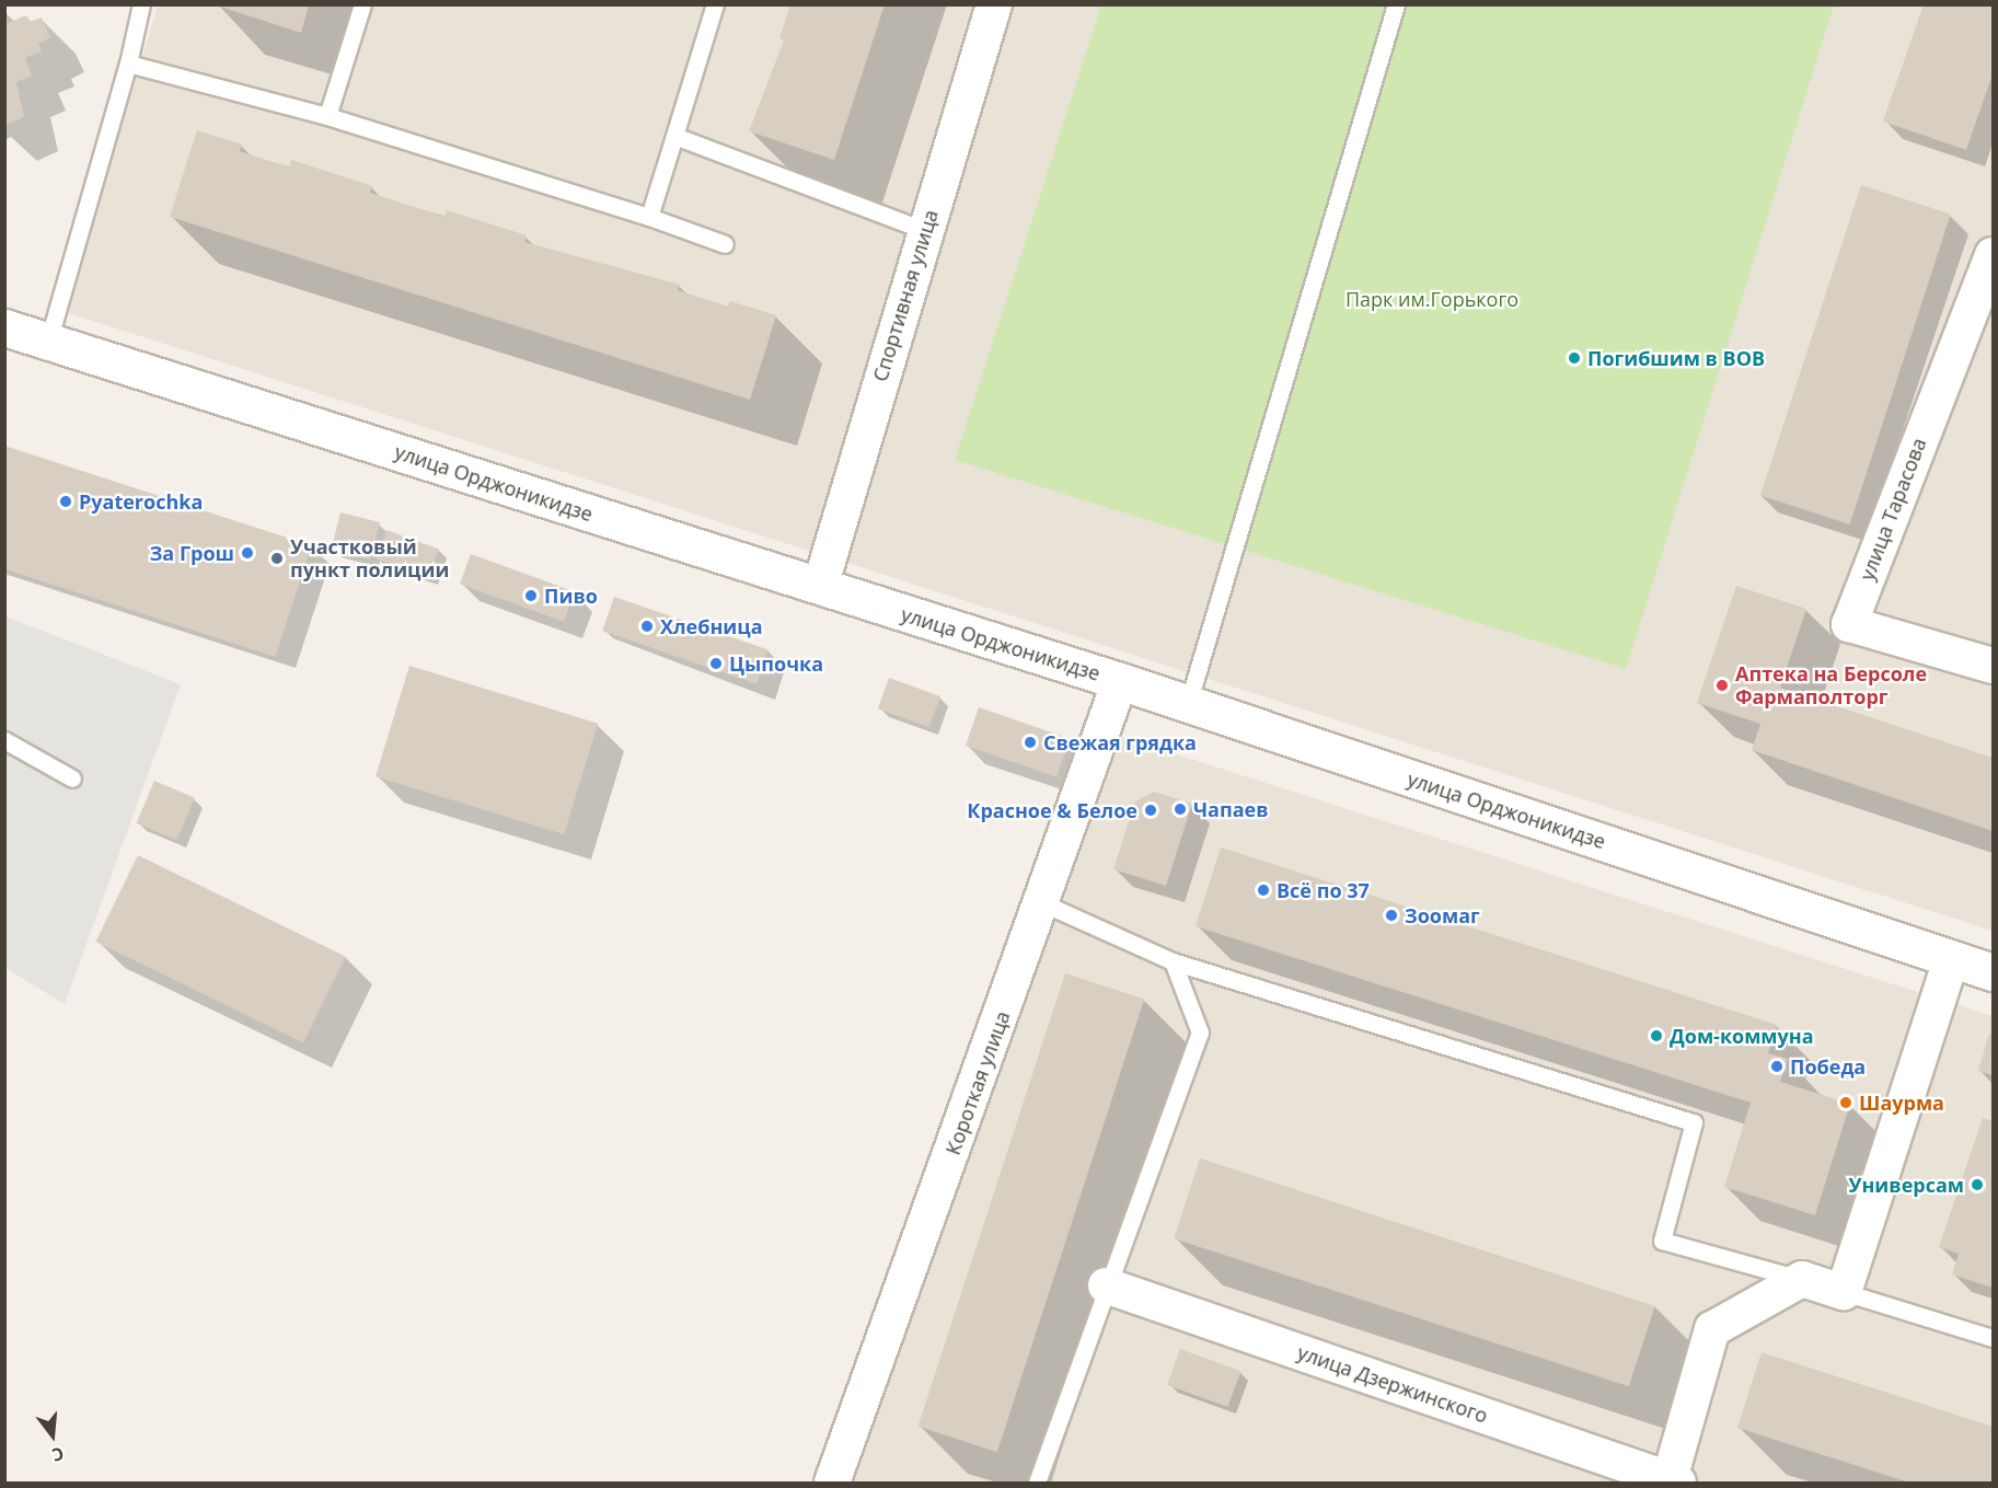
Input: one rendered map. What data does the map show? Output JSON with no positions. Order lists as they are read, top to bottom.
{
  "streets": {
    "street": [
      "Спортивная улица",
      "улица Орджоникидзе",
      "улица Тарасова",
      "Короткая улица",
      "улица Дзержинского"
    ]
  },
  "crossings": [
    ["Спортивная улица", "улица Орджоникидзе"],
    ["улица Орджоникидзе", "Короткая улица"]
  ],
  "parks": ["Парк им.Горького"],
  "places": [
    "Погибшим в ВОВ",
    "Pyaterochka",
    "За Грош",
    "Участковый пункт полиции",
    "Пиво",
    "Хлебница",
    "Цыпочка",
    "Аптека на Берсоле Фармаполторг",
    "Свежая грядка",
    "Чапаев",
    "Красное & Белое",
    "Всё по 37",
    "Зоомаг",
    "Дом-коммуна",
    "Победа",
    "Шаурма",
    "Универсам"
  ],
  "north": "bottom"
}
